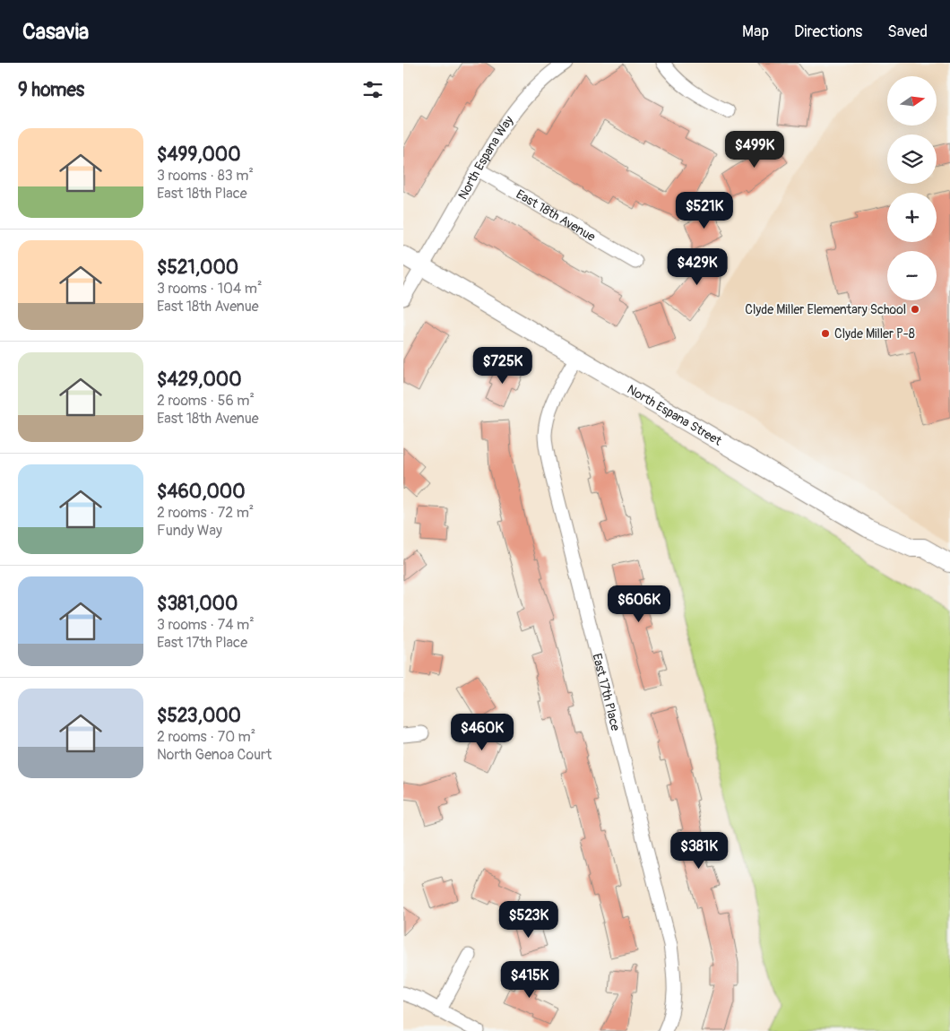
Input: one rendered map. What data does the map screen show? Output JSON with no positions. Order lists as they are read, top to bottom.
{
  "streets": {
    "street": [
      "North Espana Way",
      "East 18th Avenue",
      "North Espana Street",
      "East 17th Place"
    ]
  },
  "crossings": [
    ["North Espana Way", "East 18th Avenue"],
    ["North Espana Way", "North Espana Street"],
    ["North Espana Street", "East 17th Place"]
  ],
  "places": ["Clyde Miller Elementary School", "Clyde Miller P-8"],
  "north": "right",
  "page": {
    "header": "Casavia",
    "nav": ["Map", "Directions", "Saved"],
    "heading": "9 homes",
    "map_buttons": ["+", "−"],
    "list": [
      {
        "name": "$499,000",
        "note": "3 rooms · 83 m² · East 18th Place"
      },
      {
        "name": "$521,000",
        "note": "3 rooms · 104 m² · East 18th Avenue"
      },
      {
        "name": "$429,000",
        "note": "2 rooms · 56 m² · East 18th Avenue"
      },
      {
        "name": "$460,000",
        "note": "2 rooms · 72 m² · Fundy Way"
      },
      {
        "name": "$381,000",
        "note": "3 rooms · 74 m² · East 17th Place"
      },
      {
        "name": "$523,000",
        "note": "2 rooms · 70 m² · North Genoa Court"
      }
    ],
    "price": [
      "$499K",
      "$521K",
      "$429K",
      "$725K",
      "$606K",
      "$460K",
      "$381K",
      "$523K",
      "$415K"
    ]
  }
}
